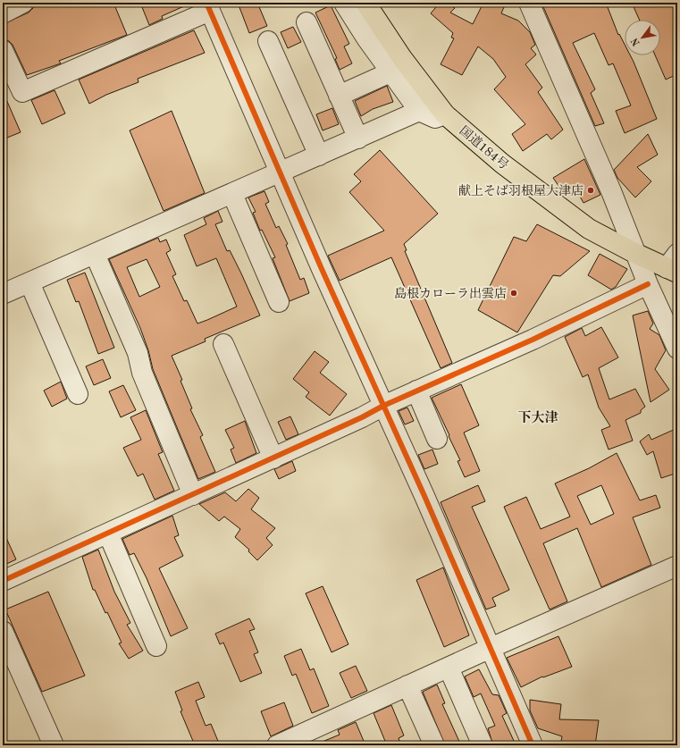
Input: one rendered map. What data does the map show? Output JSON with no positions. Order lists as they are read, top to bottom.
{
  "streets": {
    "highway": ["国道184号"]
  },
  "districts": ["下大津"],
  "places": ["献上そば羽根屋大津店", "島根カローラ出雲店"],
  "north": "bottom left"
}
